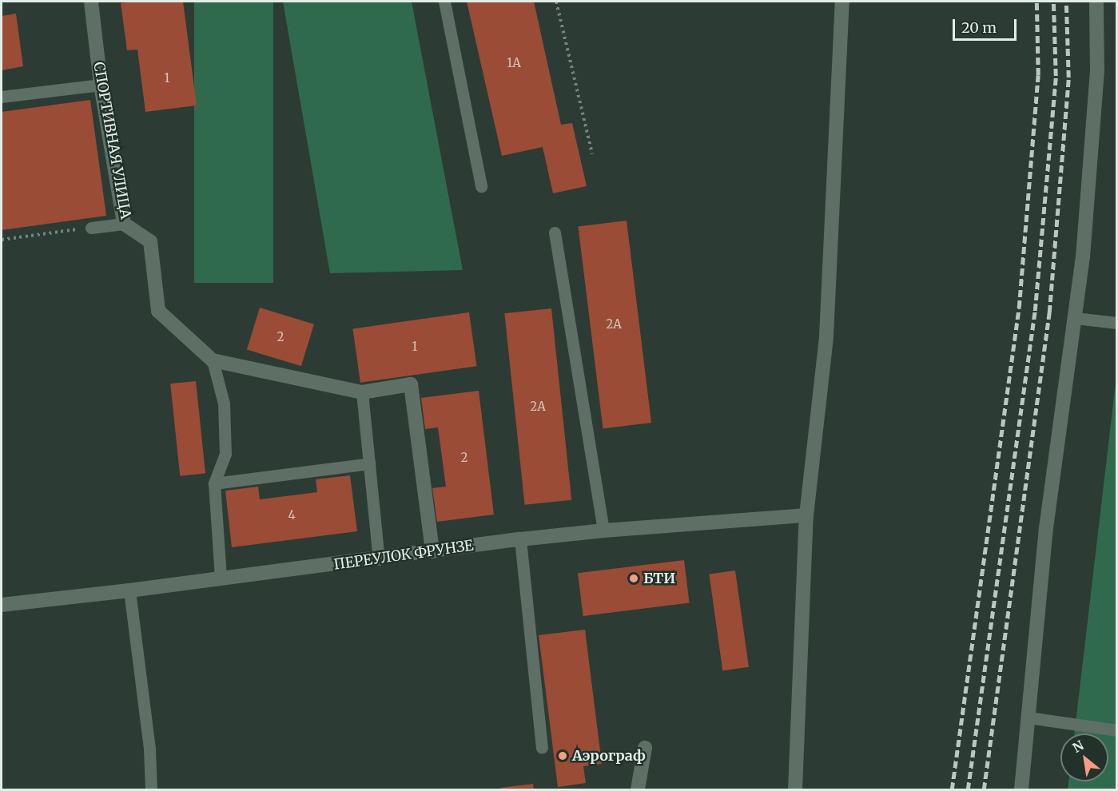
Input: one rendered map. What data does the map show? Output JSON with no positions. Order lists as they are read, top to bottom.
{
  "streets": {
    "street": ["СПОРТИВНАЯ УЛИЦА", "ПЕРЕУЛОК ФРУНЗЕ"]
  },
  "places": ["БТИ", "Аэрограф"],
  "house_numbers": [
    "1А",
    "1",
    "2А",
    "2",
    "1",
    "2А",
    "2",
    "4"
  ],
  "scale_bar": "20 m",
  "north": "top left"
}
